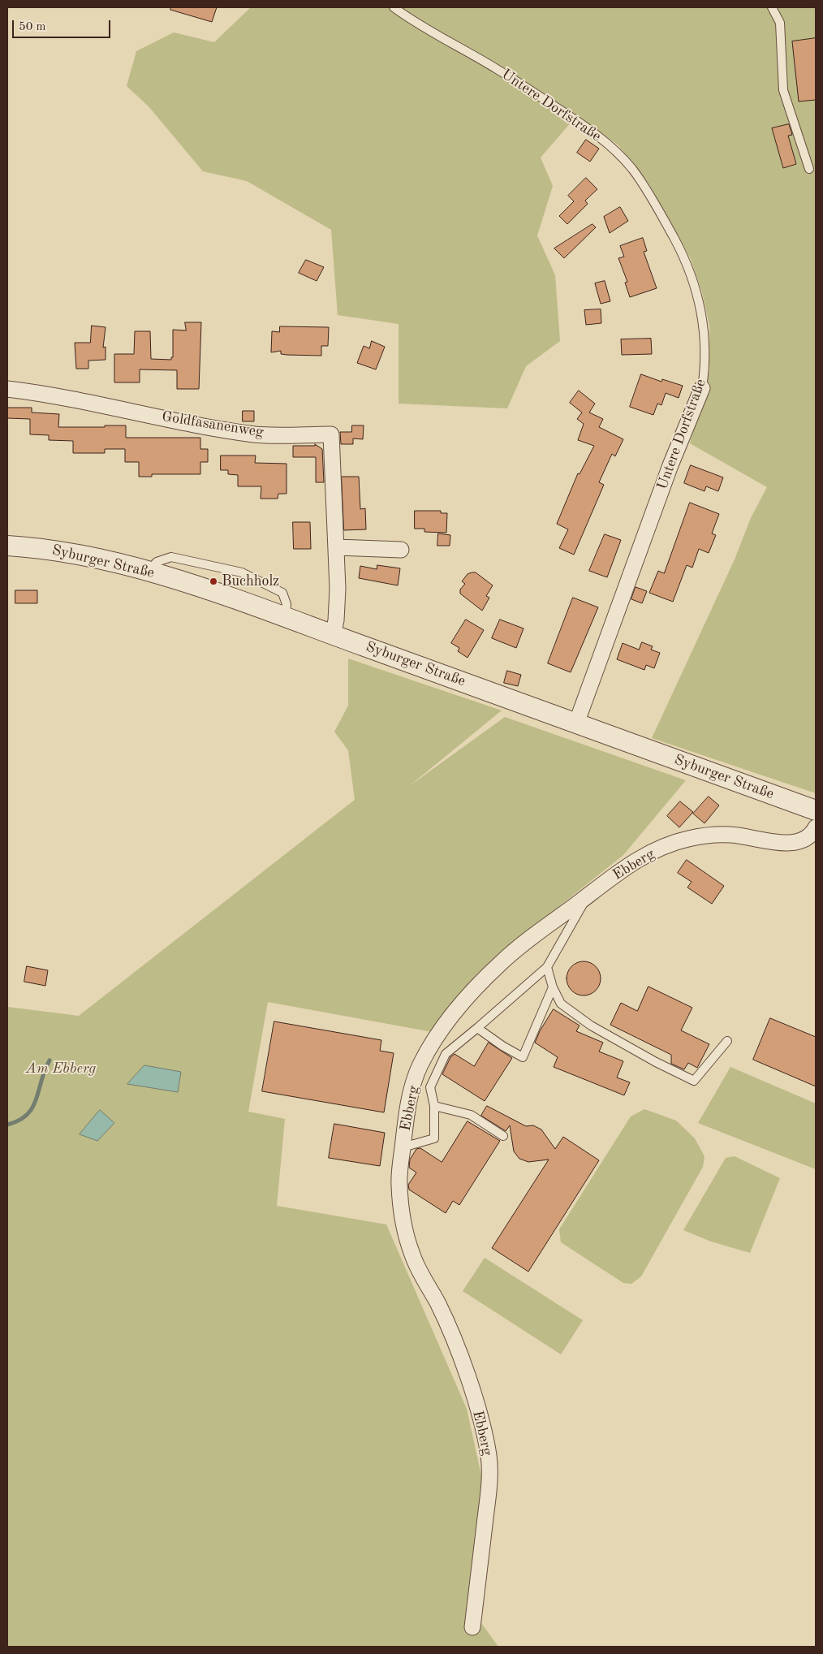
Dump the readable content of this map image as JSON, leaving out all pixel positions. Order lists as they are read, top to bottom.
{
  "streets": {
    "street": [
      "Untere Dorfstraße",
      "Goldfasanenweg",
      "Syburger Straße",
      "Ebberg"
    ]
  },
  "crossings": [
    ["Untere Dorfstraße", "Syburger Straße"],
    ["Goldfasanenweg", "Syburger Straße"]
  ],
  "parks": ["Am Ebberg"],
  "places": ["Buchholz"],
  "scale_bar": "50 m"
}
